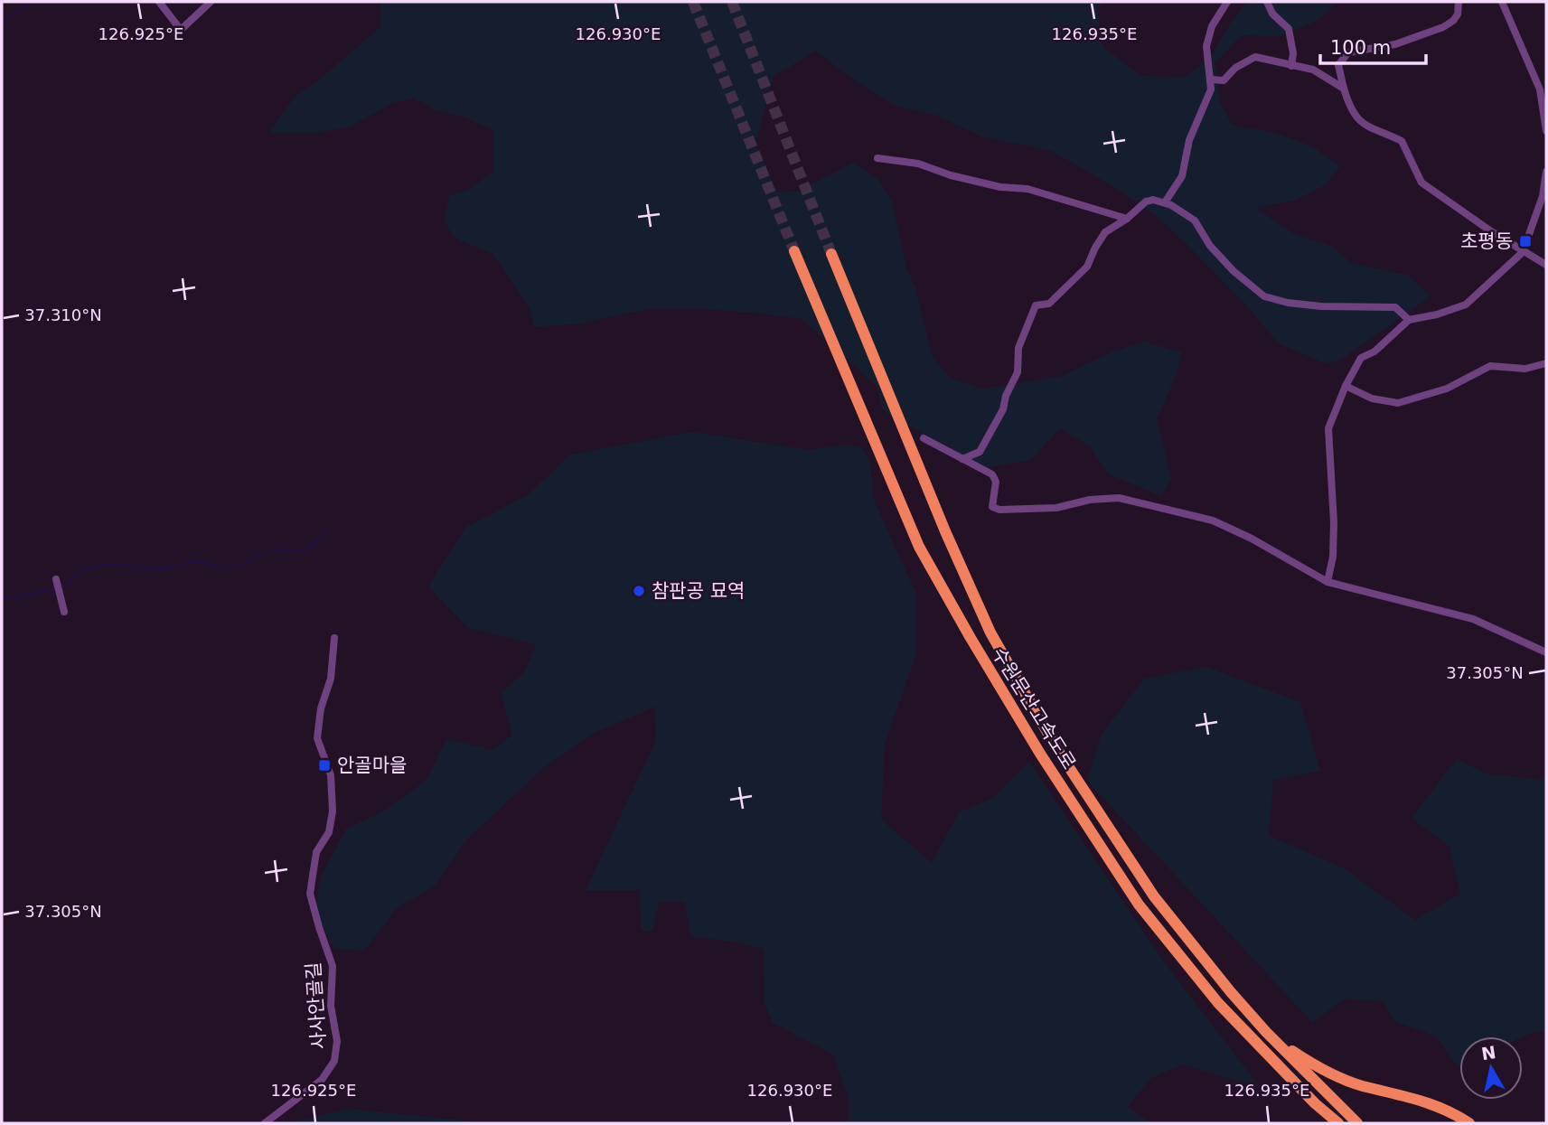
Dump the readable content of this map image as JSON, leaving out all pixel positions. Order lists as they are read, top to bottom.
{
  "streets": {
    "highway": ["수원문산고속도로"],
    "street": ["사사안골길"]
  },
  "places": {
    "transit": ["초평동", "안골마을"],
    "other": ["참판공 묘역"]
  },
  "scale_bar": "100 m",
  "north": "top",
  "coordinates": [
    "126.925°E",
    "126.930°E",
    "126.935°E",
    "37.310°N",
    "37.305°N"
  ]
}
